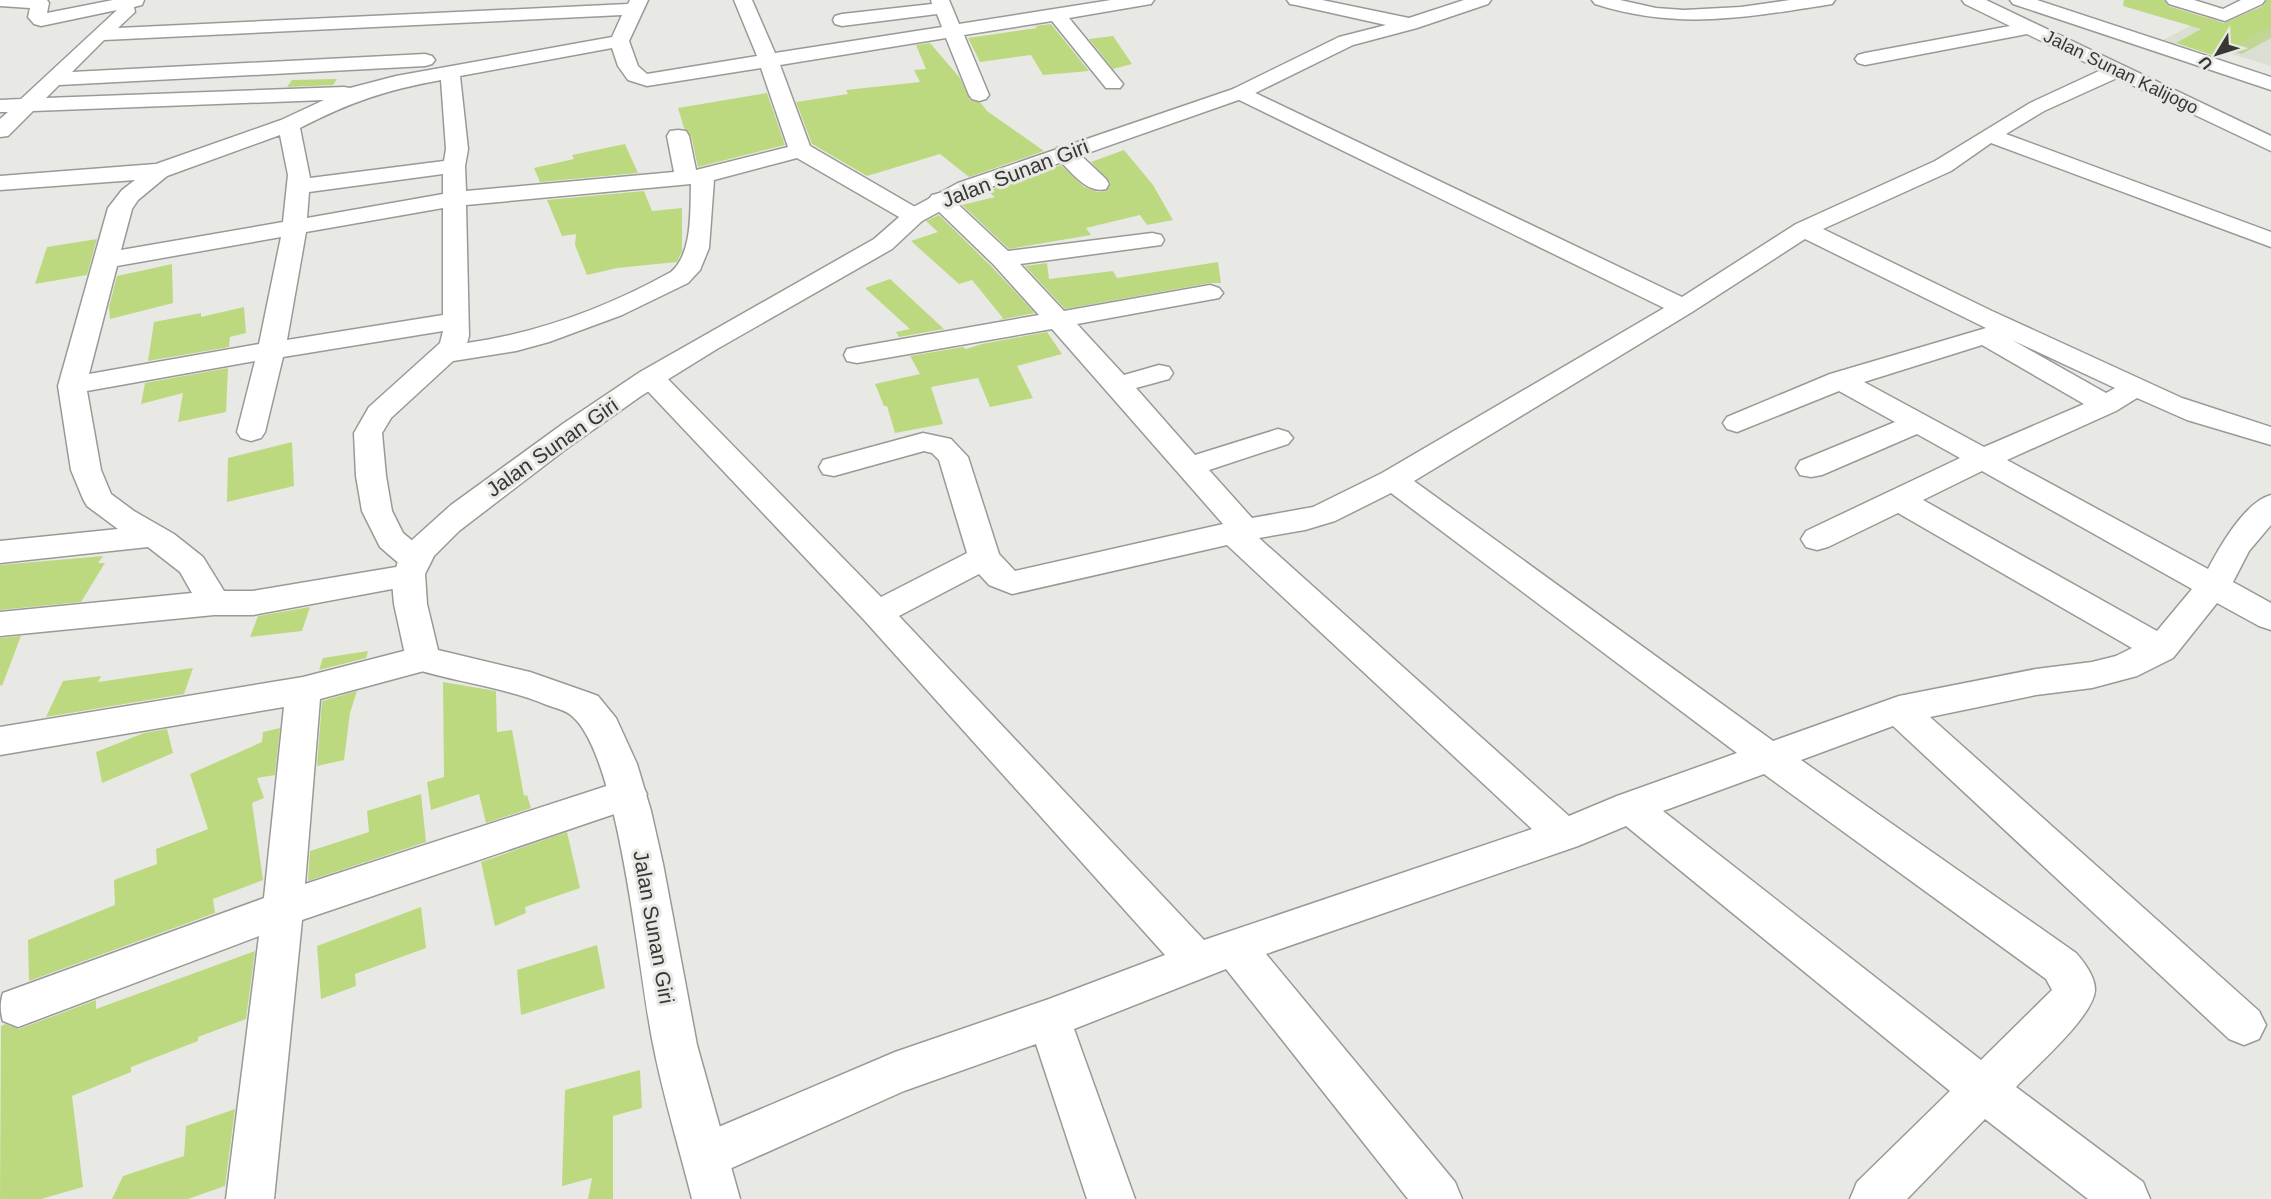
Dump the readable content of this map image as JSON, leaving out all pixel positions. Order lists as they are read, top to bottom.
{
  "streets": {
    "street": ["Jalan Sunan Kalijogo", "Jalan Sunan Giri"]
  },
  "north": "bottom left"
}
